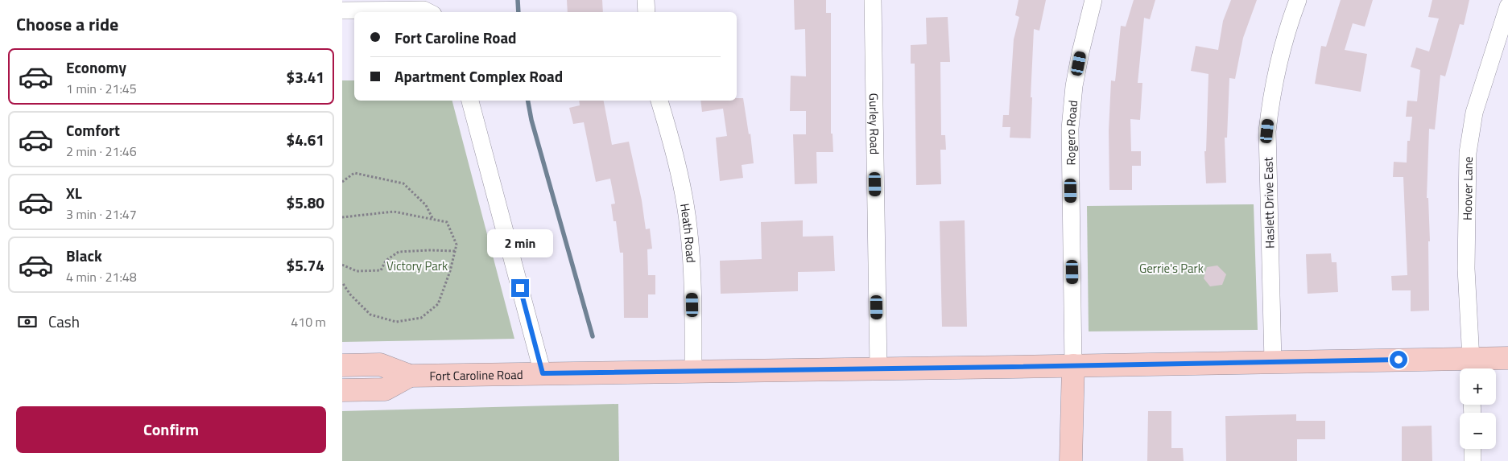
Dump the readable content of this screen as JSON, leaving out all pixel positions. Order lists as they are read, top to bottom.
{
  "streets": {
    "street": [
      "Gurley Road",
      "Rogero Road",
      "Hoover Lane",
      "Haslett Drive East",
      "Heath Road",
      "Fort Caroline Road"
    ]
  },
  "crossings": [
    ["Gurley Road", "Fort Caroline Road"],
    ["Rogero Road", "Fort Caroline Road"],
    ["Hoover Lane", "Fort Caroline Road"],
    ["Haslett Drive East", "Fort Caroline Road"],
    ["Heath Road", "Fort Caroline Road"]
  ],
  "parks": ["Victory Park", "Gerrie's Park"],
  "page": {
    "heading": "Choose a ride",
    "banner": ["Fort Caroline Road", "Apartment Complex Road"],
    "list": [
      {
        "name": "Economy",
        "note": "1 min · 21:45",
        "value": "$3.41"
      },
      {
        "name": "Comfort",
        "note": "2 min · 21:46",
        "value": "$4.61"
      },
      {
        "name": "XL",
        "note": "3 min · 21:47",
        "value": "$5.80"
      },
      {
        "name": "Black",
        "note": "4 min · 21:48",
        "value": "$5.74"
      }
    ],
    "bubble": "2 min",
    "pay": ["Cash", "410 m"],
    "map_buttons": ["+", "−"],
    "buttons": "Confirm"
  }
}
